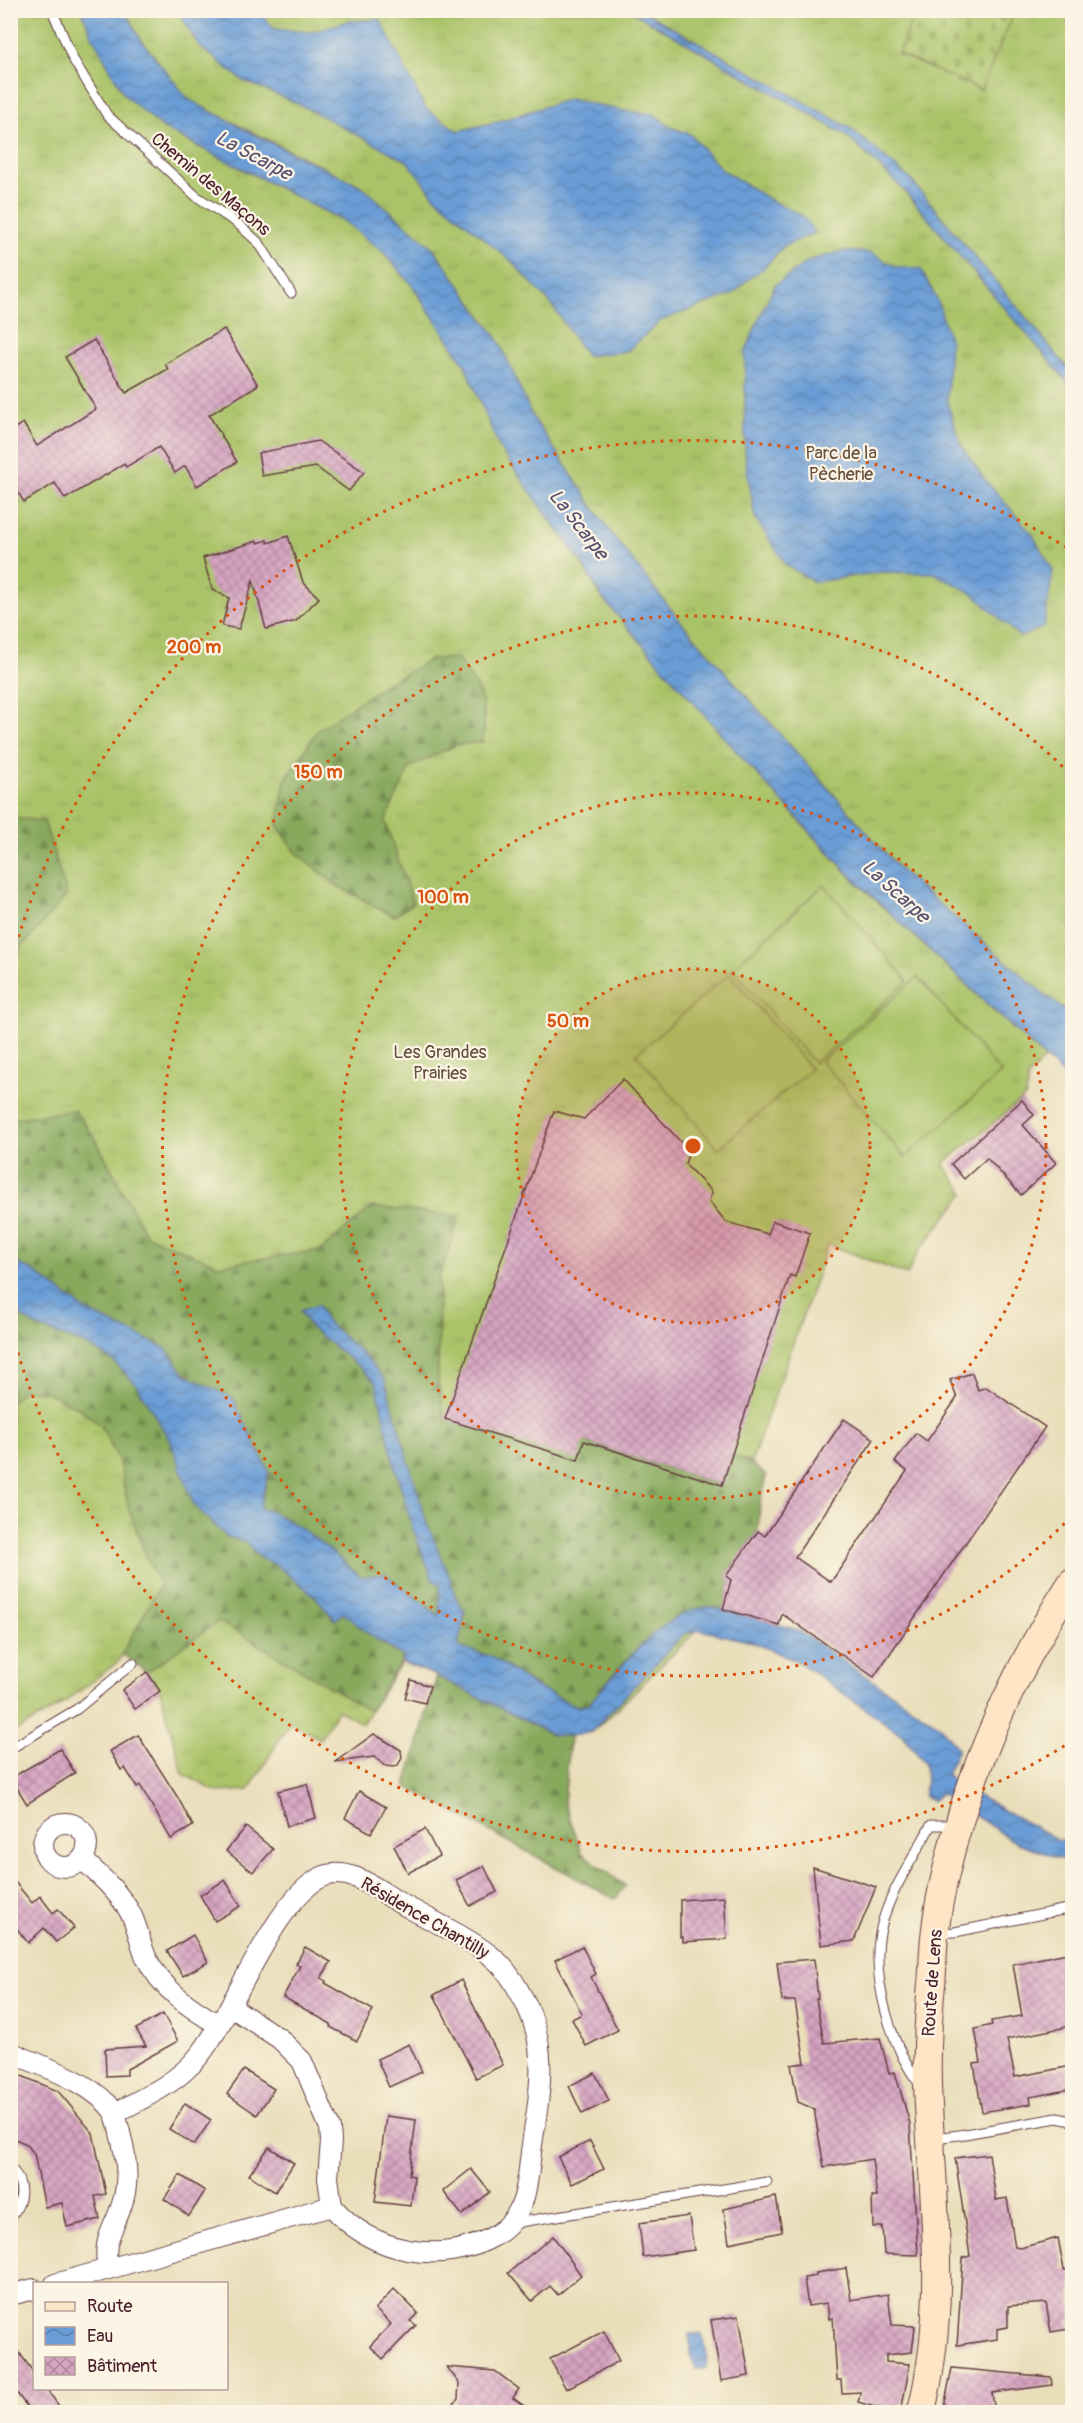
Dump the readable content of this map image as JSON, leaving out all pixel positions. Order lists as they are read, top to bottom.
{
  "streets": {
    "main road": ["Route de Lens"],
    "street": ["Résidence Chantilly"],
    "lane": ["Chemin des Maçons"]
  },
  "water": ["La Scarpe"],
  "parks": ["Parc de la Pècherie", "Les Grandes Prairies"],
  "legend": ["Route", "Eau", "Bâtiment"],
  "rings": [
    "200 m",
    "150 m",
    "100 m",
    "50 m"
  ]
}
